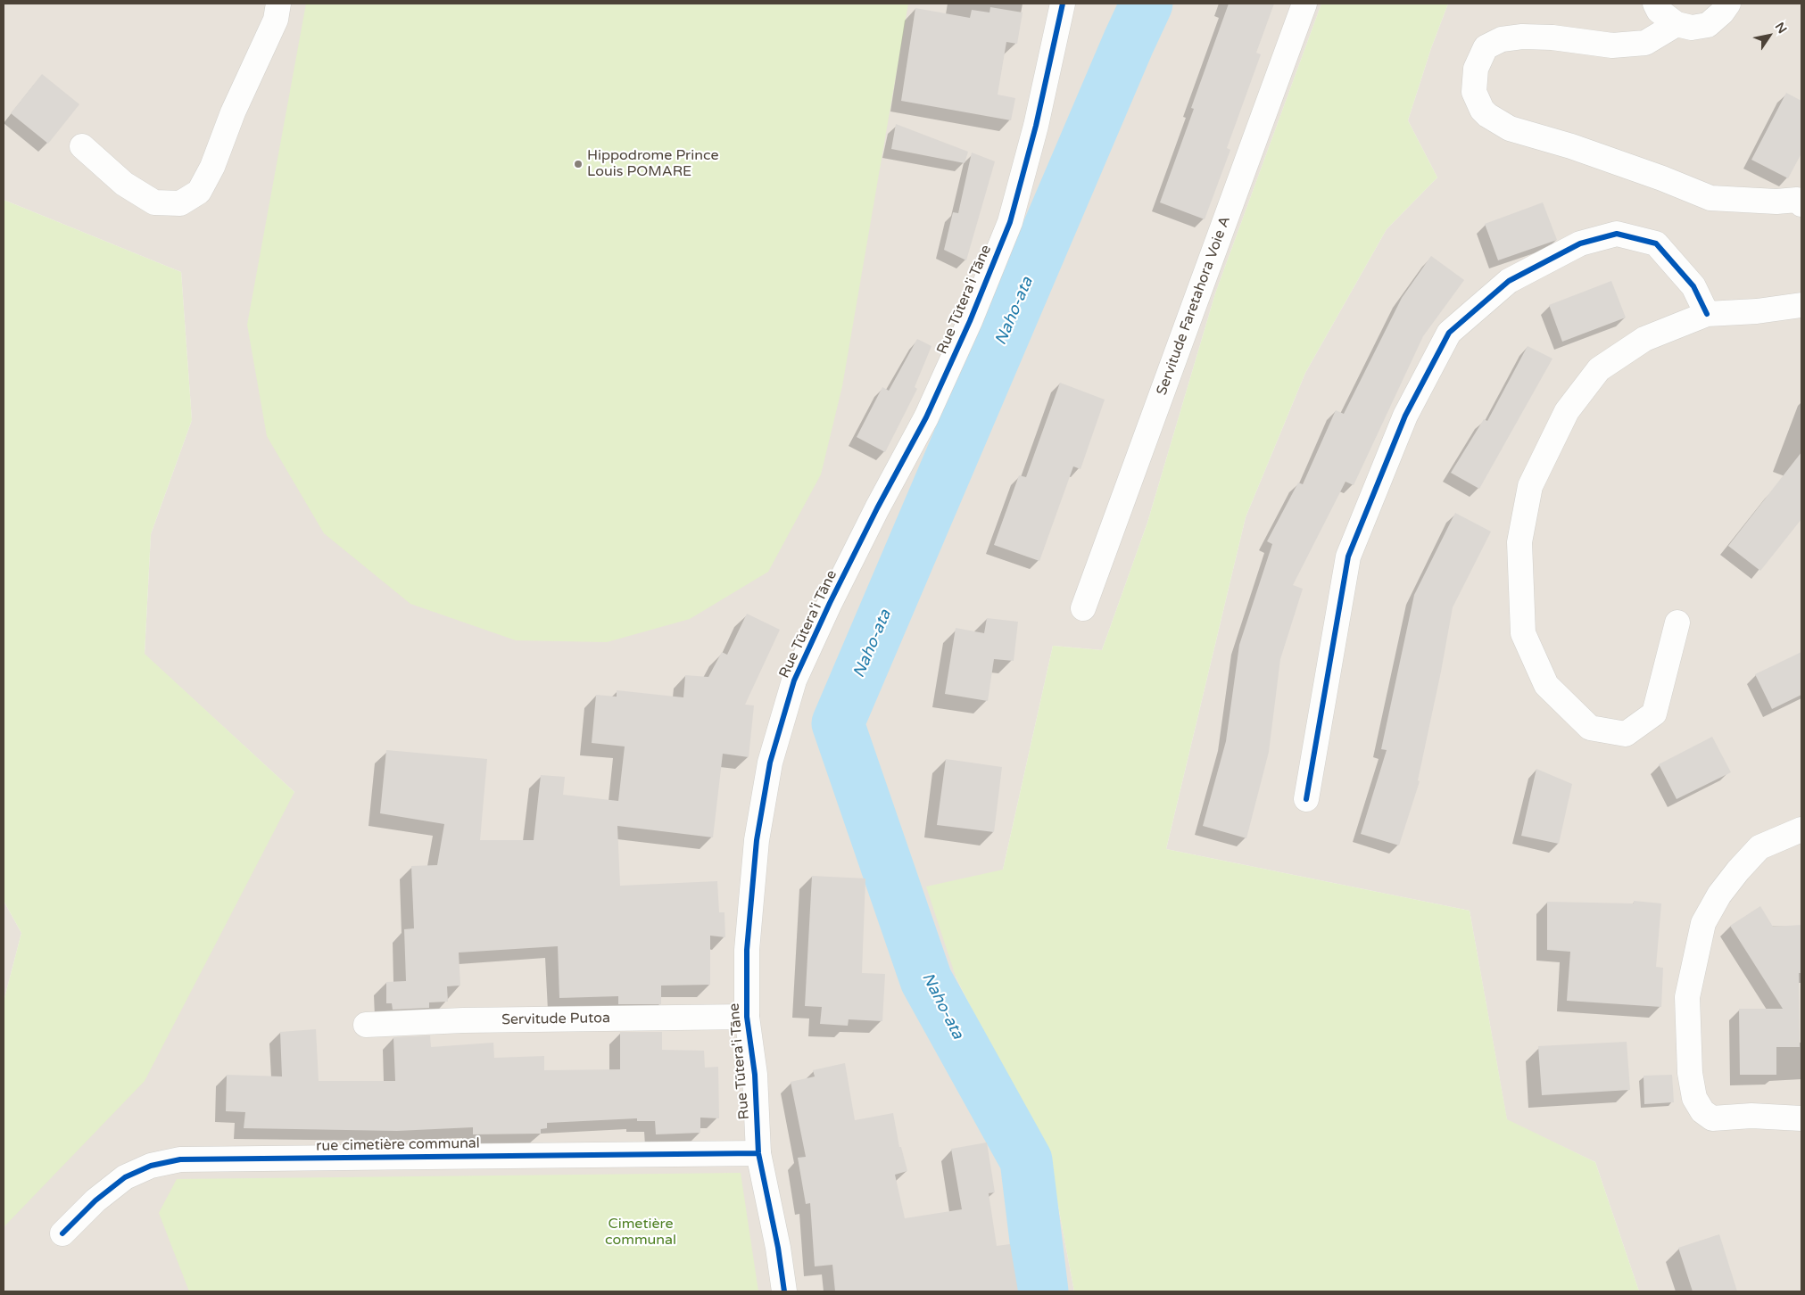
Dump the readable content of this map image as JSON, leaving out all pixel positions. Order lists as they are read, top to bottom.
{
  "streets": {
    "street": [
      "Rue Tūtera'i Tāne",
      "Servitude Faretahora Voie A",
      "Servitude Putoa",
      "rue cimetière communal"
    ]
  },
  "crossings": [
    ["Rue Tūtera'i Tāne", "Servitude Putoa"],
    ["Rue Tūtera'i Tāne", "rue cimetière communal"]
  ],
  "water": ["Naho-ata"],
  "parks": ["Cimetière communal"],
  "places": ["Hippodrome Prince Louis POMARE"],
  "north": "top right"
}
